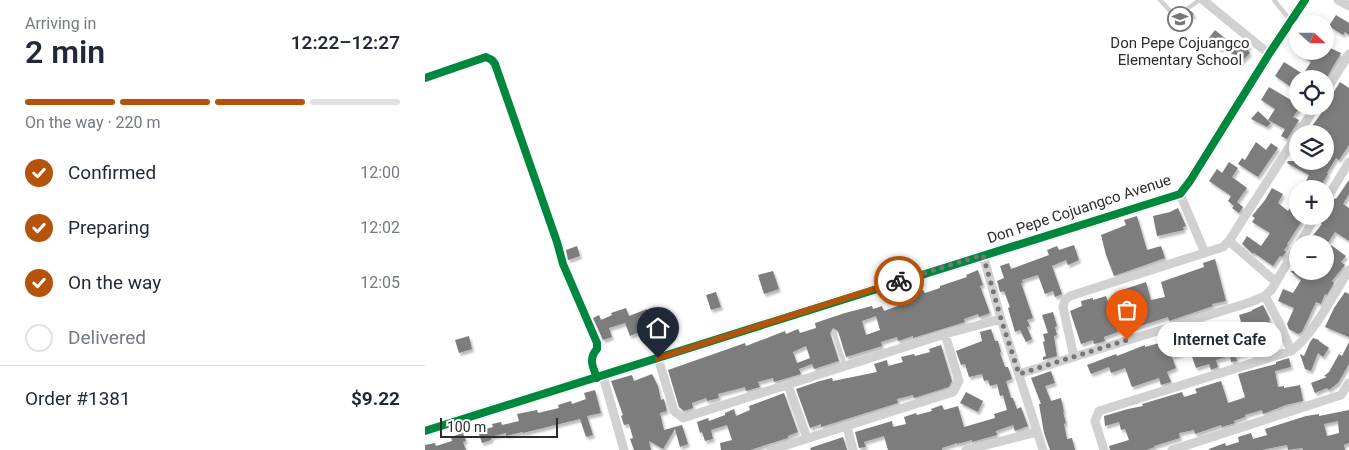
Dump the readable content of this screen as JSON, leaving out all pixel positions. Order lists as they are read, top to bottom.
{
  "streets": {
    "street": ["Don Pepe Cojuangco Avenue"]
  },
  "places": {
    "school or university": ["Don Pepe Cojuangco Elementary School"],
    "other": ["Internet Cafe"]
  },
  "scale_bar": "100 m",
  "north": "right",
  "page": {
    "heading": ["2 min", "Arriving in", "12:22–12:27"],
    "panel": ["Order #1381", "$9.22"],
    "map_buttons": ["+", "−"],
    "bar": "On the way · 220 m",
    "list": [
      ["Confirmed", "12:00"],
      ["Preparing", "12:02"],
      ["On the way", "12:05"],
      "Delivered"
    ],
    "bubble": "Internet Cafe",
    "scale": "100 m"
  }
}
